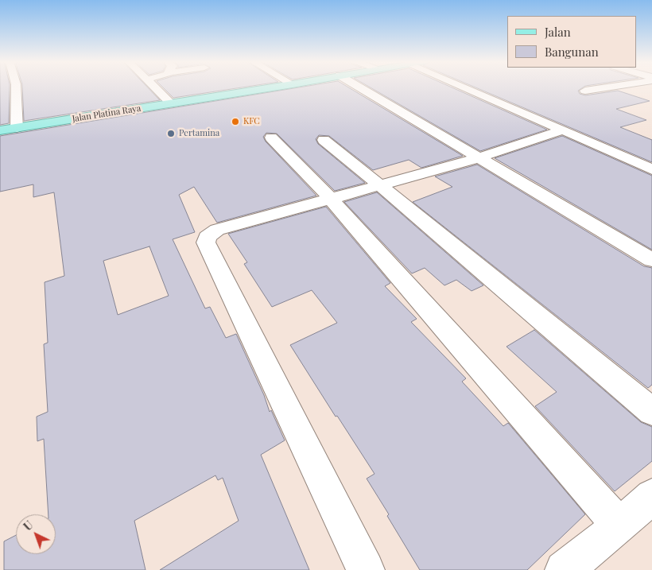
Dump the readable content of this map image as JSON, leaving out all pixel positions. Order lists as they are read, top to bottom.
{
  "streets": {
    "main road": ["Jalan Platina Raya"]
  },
  "places": ["KFC", "Pertamina"],
  "legend": ["Jalan", "Bangunan"],
  "north": "top left"
}
